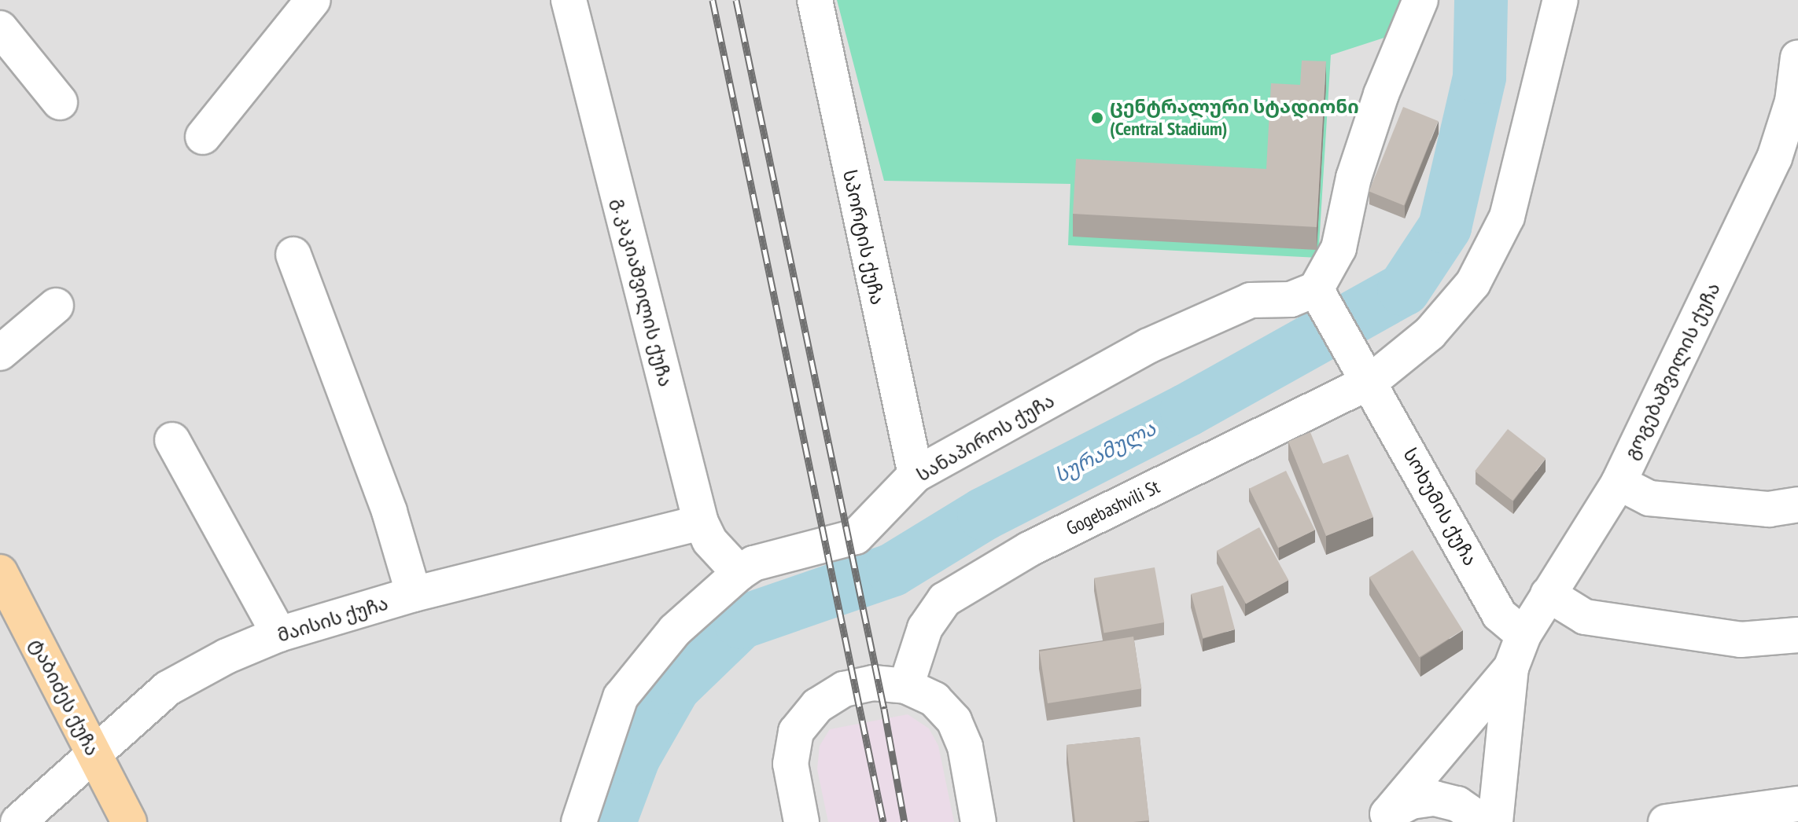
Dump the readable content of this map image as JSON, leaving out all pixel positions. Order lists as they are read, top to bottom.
{
  "streets": {
    "main road": ["ტაბიძეს ქუჩა"],
    "street": [
      "სპორტის ქუჩა",
      "გ. კაკიაშვილის ქუჩა",
      "გოგებაშვილის ქუჩა",
      "სანაპიროს ქუჩა",
      "სოხუმის ქუჩა",
      "Gogebashvili St",
      "მაისის ქუჩა"
    ]
  },
  "crossings": [
    ["სპორტის ქუჩა", "სანაპიროს ქუჩა"],
    ["გ. კაკიაშვილის ქუჩა", "სანაპიროს ქუჩა"],
    ["გ. კაკიაშვილის ქუჩა", "მაისის ქუჩა"],
    ["გოგებაშვილის ქუჩა", "სოხუმის ქუჩა"],
    ["სანაპიროს ქუჩა", "სოხუმის ქუჩა"],
    ["სოხუმის ქუჩა", "Gogebashvili St"],
    ["მაისის ქუჩა", "ტაბიძეს ქუჩა"]
  ],
  "water": ["სურამულა"],
  "places": ["ცენტრალური სტადიონი (Central Stadium)"]
}
